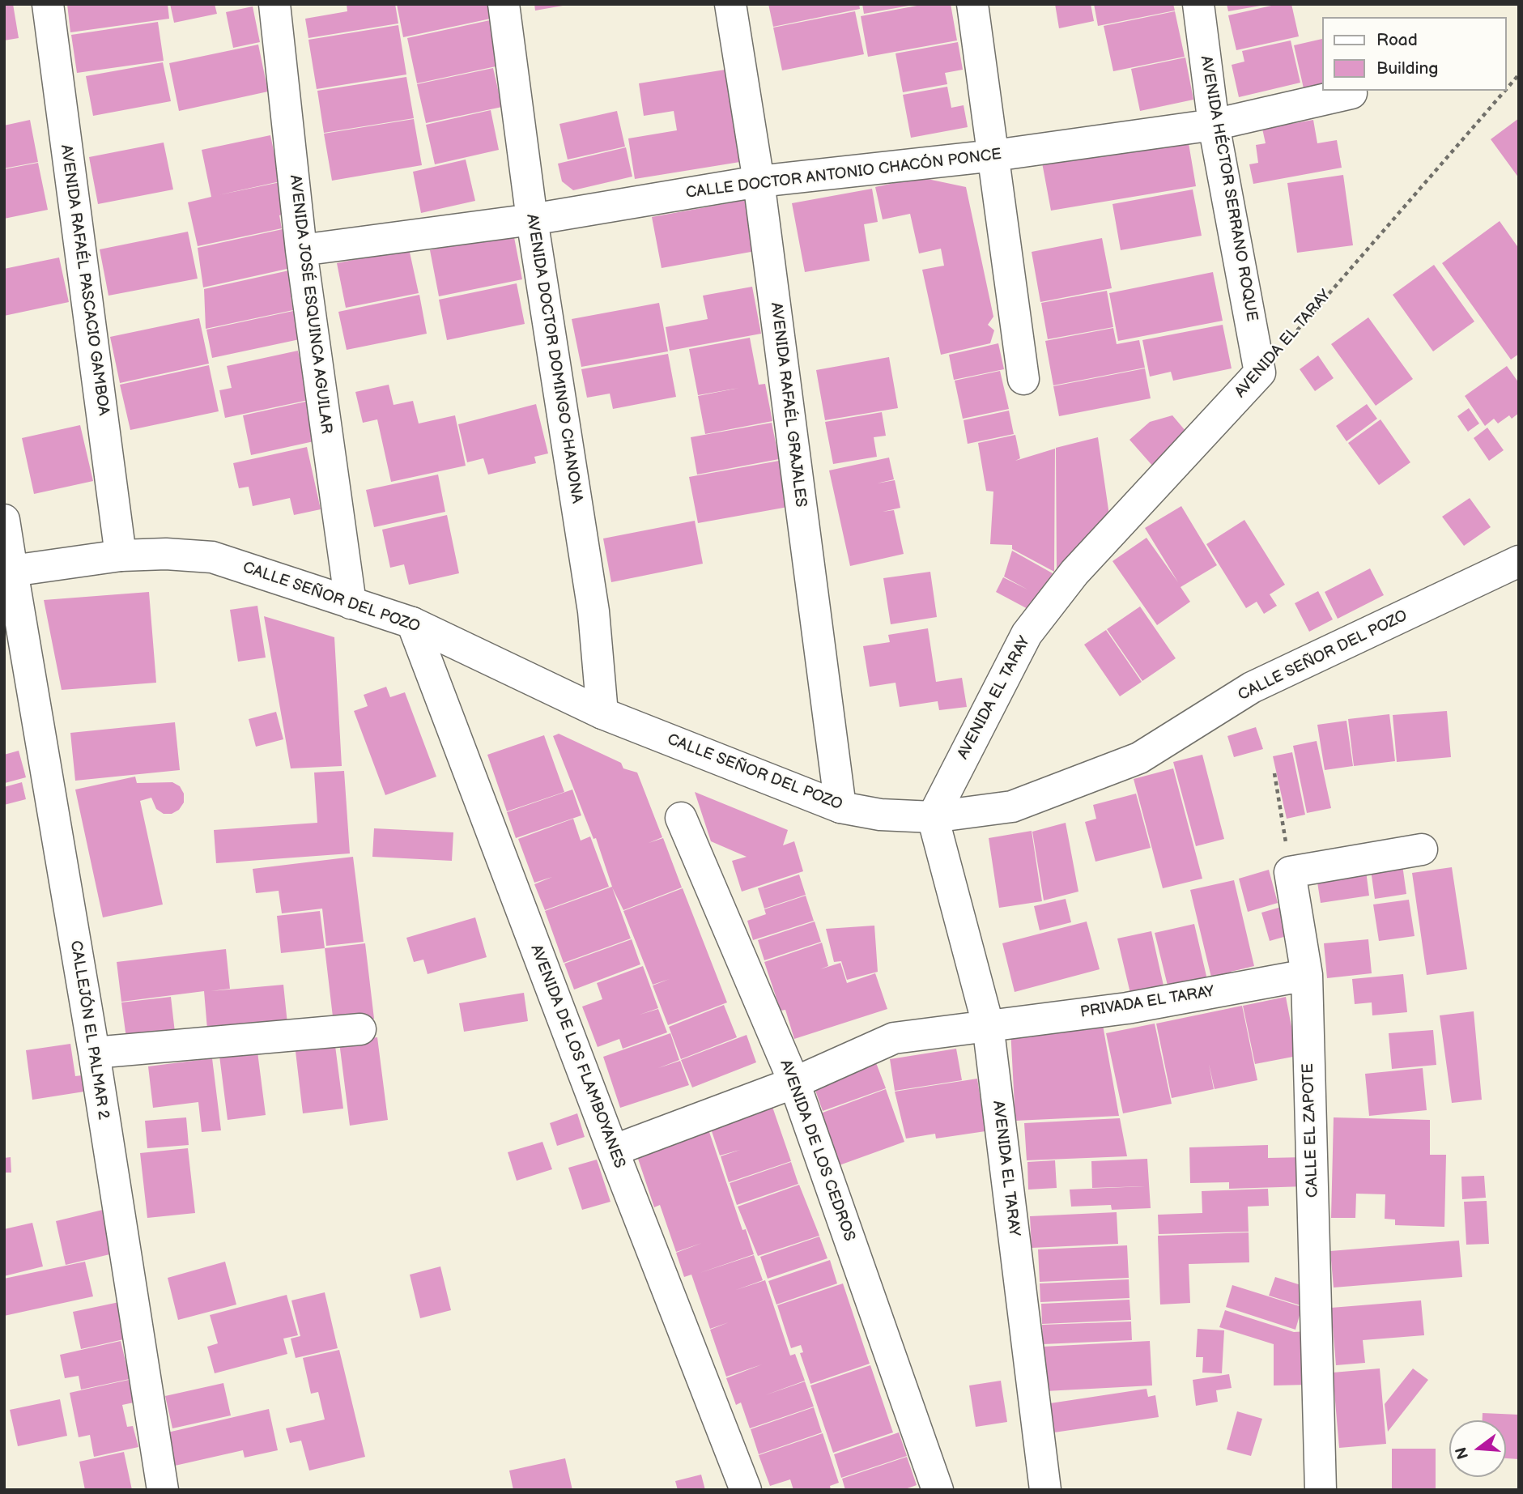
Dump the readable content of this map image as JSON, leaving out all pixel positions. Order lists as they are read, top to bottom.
{
  "streets": {
    "street": [
      "CALLE DOCTOR ANTONIO CHACÓN PONCE",
      "AVENIDA HÉCTOR SERRANO ROQUE",
      "AVENIDA RAFAÉL PASCACIO GAMBOA",
      "AVENIDA JOSÉ ESQUINCA AGUILAR",
      "AVENIDA EL TARAY",
      "AVENIDA DOCTOR DOMINGO CHANONA",
      "AVENIDA RAFAÉL GRAJALES",
      "CALLE SEÑOR DEL POZO",
      "PRIVADA EL TARAY",
      "CALLEJÓN EL PALMAR 2",
      "AVENIDA DE LOS FLAMBOYANES",
      "CALLE EL ZAPOTE",
      "AVENIDA DE LOS CEDROS"
    ]
  },
  "crossings": [
    ["CALLE DOCTOR ANTONIO CHACÓN PONCE", "AVENIDA HÉCTOR SERRANO ROQUE"],
    ["CALLE DOCTOR ANTONIO CHACÓN PONCE", "AVENIDA JOSÉ ESQUINCA AGUILAR"],
    ["CALLE DOCTOR ANTONIO CHACÓN PONCE", "AVENIDA DOCTOR DOMINGO CHANONA"],
    ["CALLE DOCTOR ANTONIO CHACÓN PONCE", "AVENIDA RAFAÉL GRAJALES"],
    ["AVENIDA HÉCTOR SERRANO ROQUE", "AVENIDA EL TARAY"],
    ["AVENIDA RAFAÉL PASCACIO GAMBOA", "CALLE SEÑOR DEL POZO"],
    ["AVENIDA JOSÉ ESQUINCA AGUILAR", "CALLE SEÑOR DEL POZO"],
    ["AVENIDA EL TARAY", "CALLE SEÑOR DEL POZO"],
    ["AVENIDA EL TARAY", "PRIVADA EL TARAY"],
    ["AVENIDA DOCTOR DOMINGO CHANONA", "CALLE SEÑOR DEL POZO"],
    ["AVENIDA RAFAÉL GRAJALES", "CALLE SEÑOR DEL POZO"],
    ["CALLE SEÑOR DEL POZO", "CALLEJÓN EL PALMAR 2"],
    ["CALLE SEÑOR DEL POZO", "AVENIDA DE LOS FLAMBOYANES"],
    ["PRIVADA EL TARAY", "AVENIDA DE LOS FLAMBOYANES"],
    ["PRIVADA EL TARAY", "CALLE EL ZAPOTE"],
    ["PRIVADA EL TARAY", "AVENIDA DE LOS CEDROS"]
  ],
  "legend": ["Road", "Building"],
  "north": "left"
}
